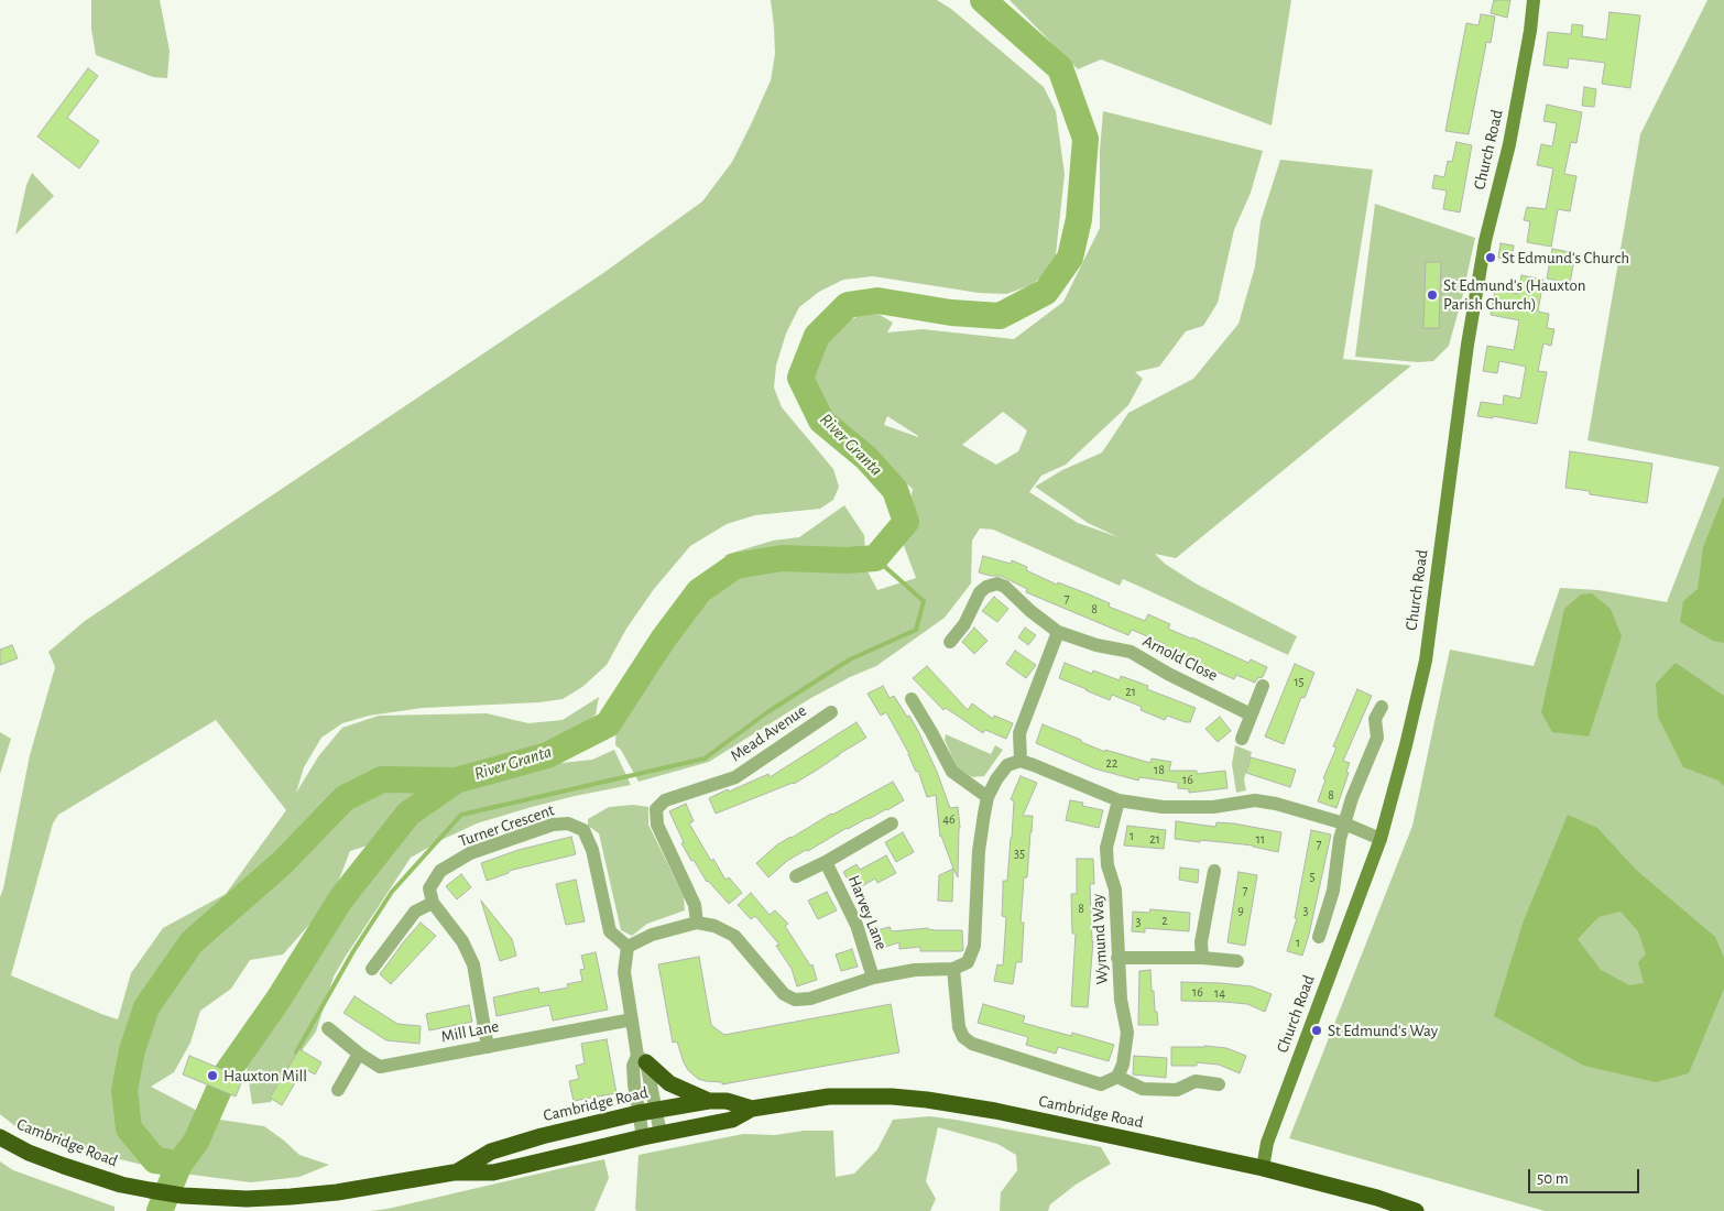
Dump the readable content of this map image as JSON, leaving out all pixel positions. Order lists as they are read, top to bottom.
{
  "streets": {
    "highway": ["Cambridge Road"],
    "street": [
      "Church Road",
      "Arnold Close",
      "Mead Avenue",
      "Turner Crescent",
      "Harvey Lane",
      "Wymund Way",
      "Mill Lane"
    ]
  },
  "crossings": [
    ["Church Road", "Cambridge Road"]
  ],
  "water": ["River Granta"],
  "places": [
    "St Edmund's Church",
    "St Edmund's (Hauxton Parish Church)",
    "St Edmund's Way",
    "Hauxton Mill"
  ],
  "house_numbers": [
    "7",
    "8",
    "15",
    "21",
    "22",
    "18",
    "16",
    "8",
    "46",
    "1",
    "21",
    "11",
    "7",
    "35",
    "5",
    "7",
    "8",
    "9",
    "3",
    "2",
    "3",
    "1",
    "16",
    "14"
  ],
  "scale_bar": "50 m"
}
